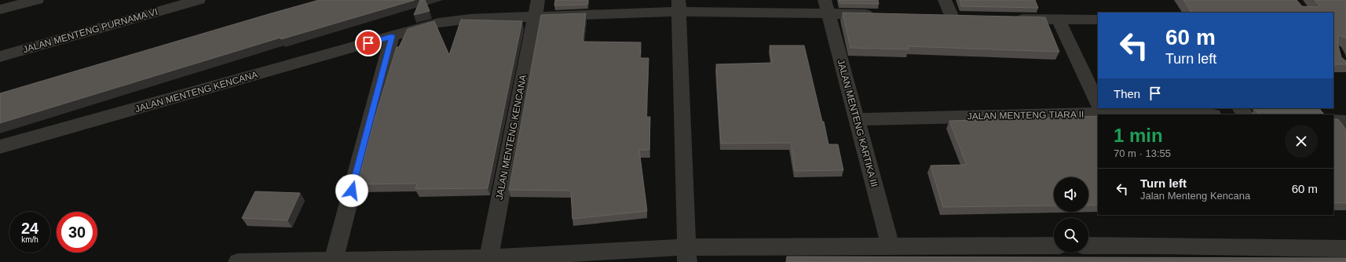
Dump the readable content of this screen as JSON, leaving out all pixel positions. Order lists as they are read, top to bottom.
{
  "streets": {
    "street": [
      "JALAN MENTENG PURNAMA VI",
      "JALAN MENTENG KENCANA",
      "JALAN MENTENG TIARA II",
      "JALAN MENTENG KARTIKA III"
    ]
  },
  "crossings": [
    ["JALAN MENTENG KENCANA", "JALAN MENTENG KARTIKA III"],
    ["JALAN MENTENG TIARA II", "JALAN MENTENG KARTIKA III"]
  ],
  "page": {
    "turn": ["60 m", "Turn left"],
    "then": "Then",
    "heading": ["1 min", "70 m · 13:55"],
    "list": [
      {
        "name": "Turn left",
        "note": "Jalan Menteng Kencana",
        "value": "60 m"
      }
    ],
    "speed": "24 km/h",
    "limit": "30"
  }
}
